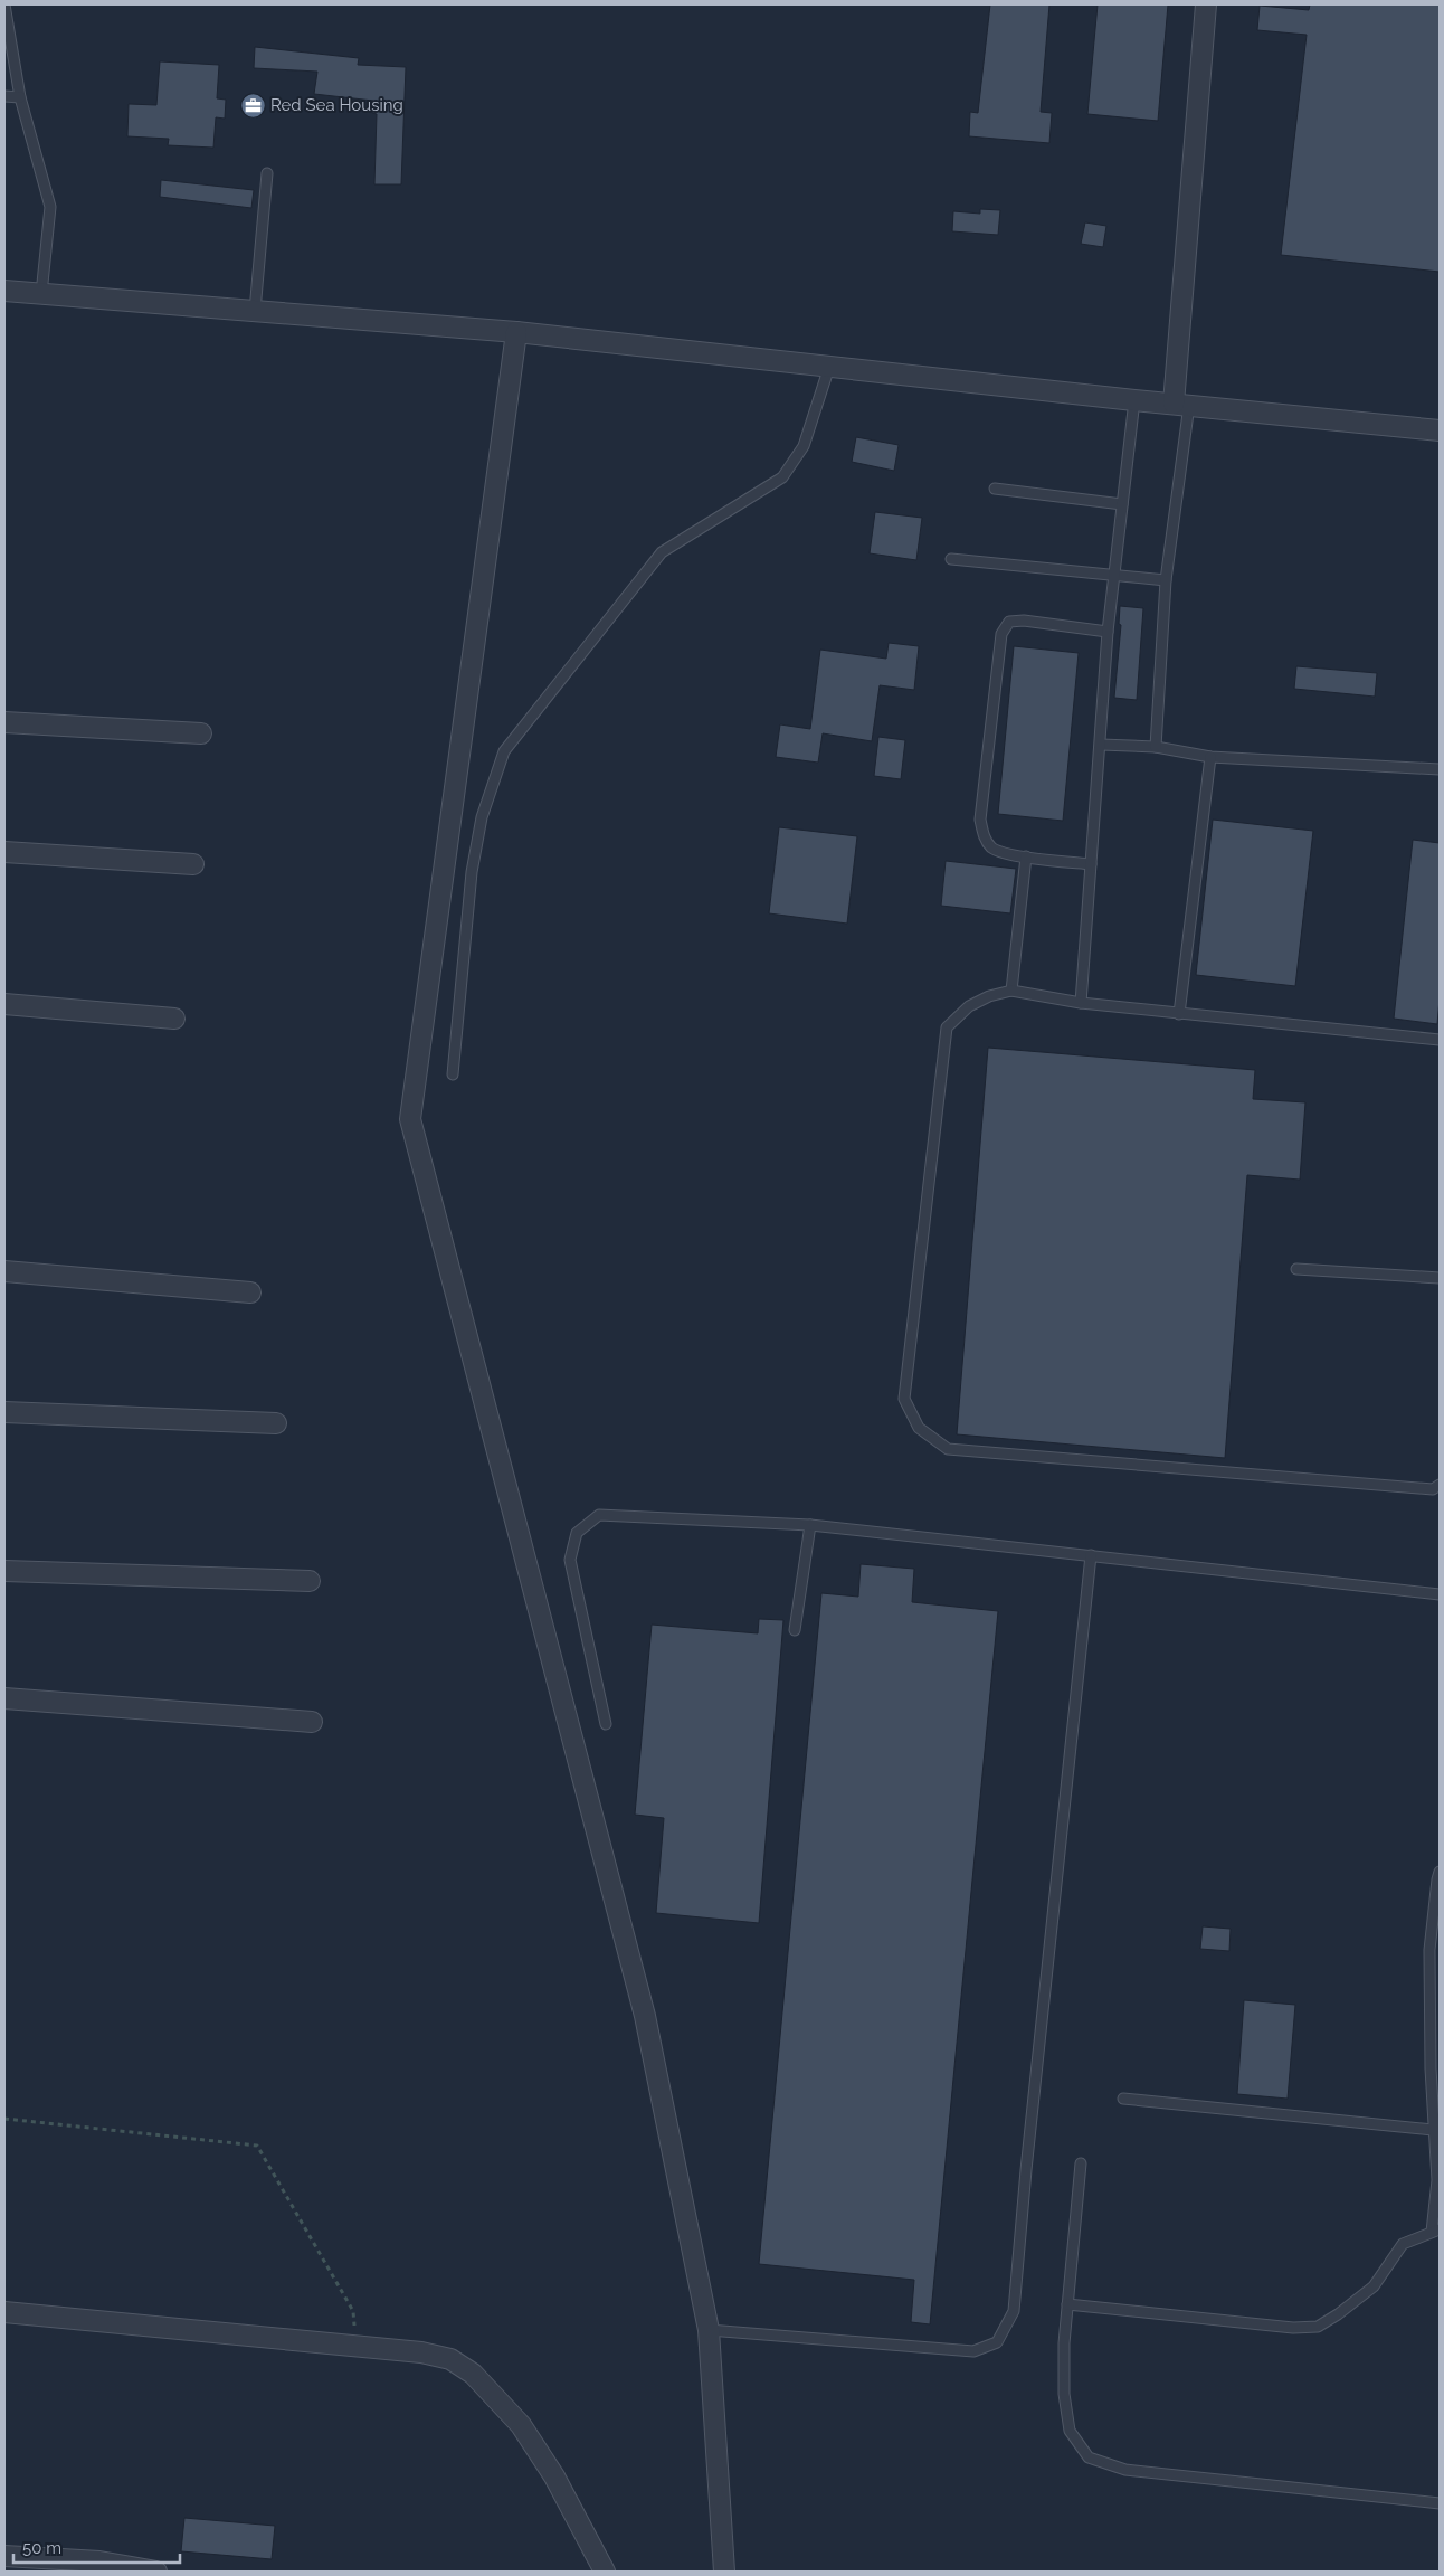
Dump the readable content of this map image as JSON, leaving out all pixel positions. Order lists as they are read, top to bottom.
{
  "places": {
    "office": ["Red Sea Housing"]
  },
  "scale_bar": "50 m"
}
